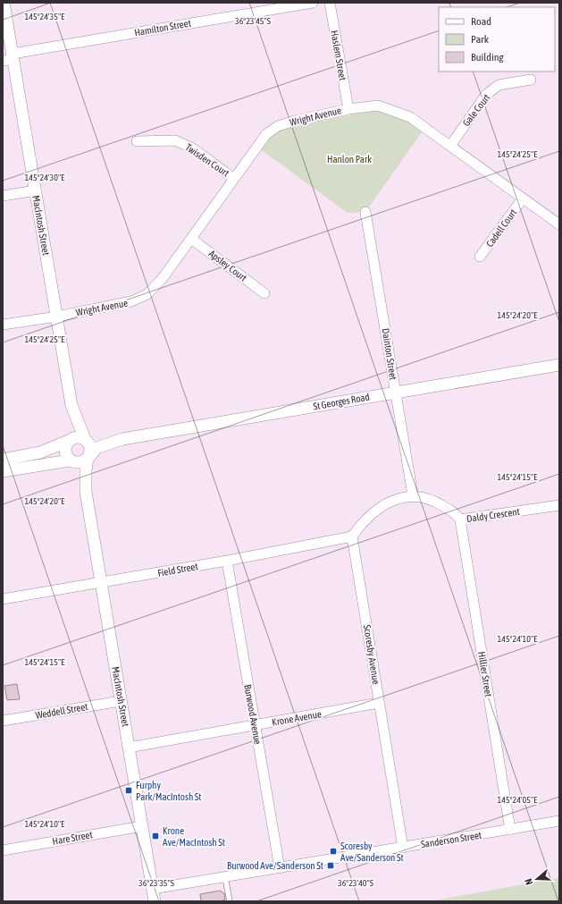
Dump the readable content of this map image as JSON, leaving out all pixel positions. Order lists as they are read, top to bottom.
{
  "streets": {
    "street": [
      "Hamilton Street",
      "Haslem Street",
      "Gale Court",
      "Wright Avenue",
      "Twisden Court",
      "MacIntosh Street",
      "Cadell Court",
      "Apsley Court",
      "Dainton Street",
      "St Georges Road",
      "Daldy Crescent",
      "Field Street",
      "Scoresby Avenue",
      "Hillier Street",
      "Weddell Street",
      "Burwood Avenue",
      "Krone Avenue",
      "Hare Street",
      "Sanderson Street"
    ]
  },
  "crossings": [
    ["Hamilton Street", "MacIntosh Street"],
    ["Haslem Street", "Wright Avenue"],
    ["Gale Court", "Wright Avenue"],
    ["Wright Avenue", "Twisden Court"],
    ["Wright Avenue", "MacIntosh Street"],
    ["Wright Avenue", "Cadell Court"],
    ["Wright Avenue", "Apsley Court"],
    ["MacIntosh Street", "St Georges Road"],
    ["MacIntosh Street", "Field Street"],
    ["MacIntosh Street", "Weddell Street"],
    ["MacIntosh Street", "Krone Avenue"],
    ["MacIntosh Street", "Hare Street"],
    ["MacIntosh Street", "Sanderson Street"],
    ["Dainton Street", "St Georges Road"],
    ["Dainton Street", "Daldy Crescent"],
    ["Daldy Crescent", "Hillier Street"],
    ["Field Street", "Scoresby Avenue"],
    ["Field Street", "Burwood Avenue"],
    ["Scoresby Avenue", "Krone Avenue"],
    ["Scoresby Avenue", "Sanderson Street"],
    ["Hillier Street", "Sanderson Street"],
    ["Burwood Avenue", "Krone Avenue"],
    ["Burwood Avenue", "Sanderson Street"]
  ],
  "parks": ["Hanlon Park"],
  "places": {
    "transit": [
      "Furphy Park/MacIntosh St",
      "Krone Ave/MacIntosh St",
      "Scoresby Ave/Sanderson St",
      "Burwood Ave/Sanderson St"
    ]
  },
  "legend": ["Road", "Park", "Building"],
  "north": "left",
  "coordinates": [
    "145°24'35\"E",
    "36°23'45\"S",
    "145°24'25\"E",
    "145°24'30\"E",
    "145°24'20\"E",
    "145°24'15\"E",
    "145°24'10\"E",
    "145°24'05\"E",
    "36°23'35\"S",
    "36°23'40\"S"
  ]
}
